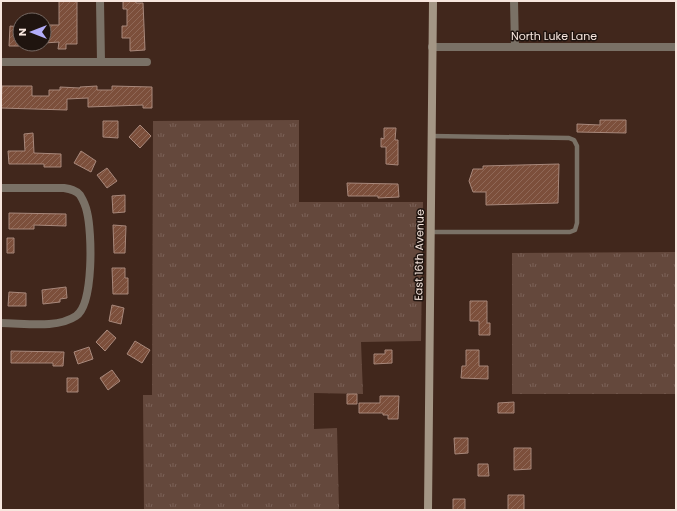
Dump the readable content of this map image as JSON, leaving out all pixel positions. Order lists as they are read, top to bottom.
{
  "streets": {
    "street": ["North Luke Lane", "East 16th Avenue"]
  },
  "crossings": [
    ["North Luke Lane", "East 16th Avenue"]
  ],
  "north": "left"
}
